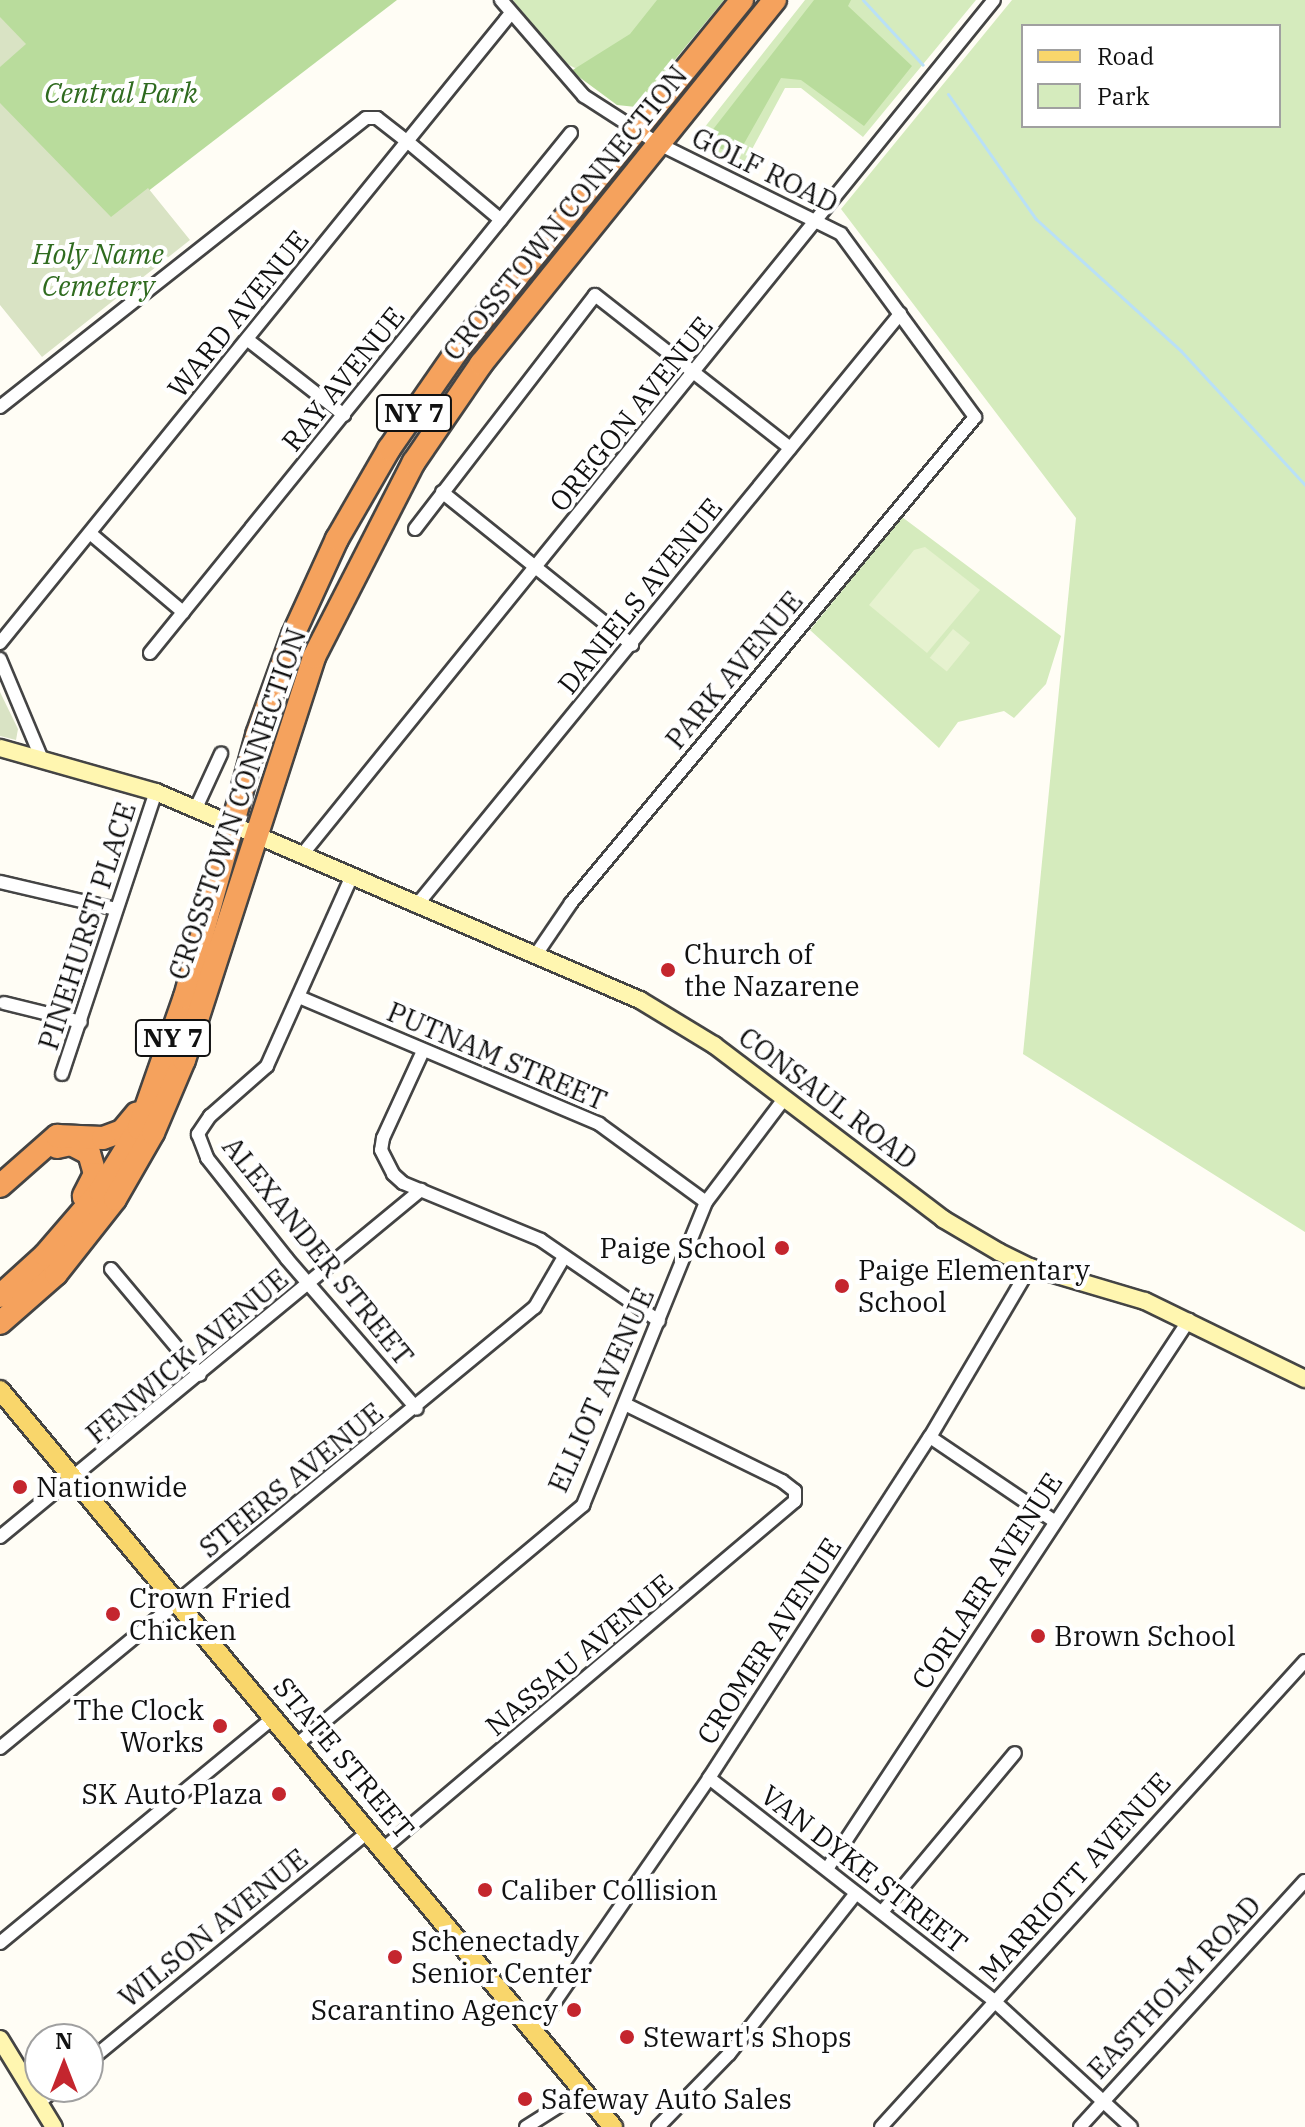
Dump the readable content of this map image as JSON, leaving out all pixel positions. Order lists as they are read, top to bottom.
{
  "streets": {
    "highway": ["CROSSTOWN CONNECTION", "NY 7"],
    "main road": ["STATE STREET"],
    "street": [
      "GOLF ROAD",
      "WARD AVENUE",
      "RAY AVENUE",
      "OREGON AVENUE",
      "DANIELS AVENUE",
      "PARK AVENUE",
      "PINEHURST PLACE",
      "PUTNAM STREET",
      "CONSAUL ROAD",
      "ALEXANDER STREET",
      "FENWICK AVENUE",
      "ELLIOT AVENUE",
      "STEERS AVENUE",
      "CORLAER AVENUE",
      "CROMER AVENUE",
      "NASSAU AVENUE",
      "VAN DYKE STREET",
      "MARRIOTT AVENUE",
      "WILSON AVENUE",
      "EASTHOLM ROAD"
    ]
  },
  "crossings": [
    ["GOLF ROAD", "CROSSTOWN CONNECTION"],
    ["GOLF ROAD", "WARD AVENUE"],
    ["GOLF ROAD", "OREGON AVENUE"],
    ["GOLF ROAD", "DANIELS AVENUE"],
    ["GOLF ROAD", "PARK AVENUE"],
    ["CROSSTOWN CONNECTION", "CONSAUL ROAD"],
    ["OREGON AVENUE", "CONSAUL ROAD"],
    ["DANIELS AVENUE", "CONSAUL ROAD"],
    ["PARK AVENUE", "CONSAUL ROAD"],
    ["PINEHURST PLACE", "CONSAUL ROAD"],
    ["PUTNAM STREET", "ALEXANDER STREET"],
    ["PUTNAM STREET", "ELLIOT AVENUE"],
    ["CONSAUL ROAD", "ALEXANDER STREET"],
    ["CONSAUL ROAD", "ELLIOT AVENUE"],
    ["CONSAUL ROAD", "CORLAER AVENUE"],
    ["CONSAUL ROAD", "CROMER AVENUE"],
    ["ALEXANDER STREET", "FENWICK AVENUE"],
    ["ALEXANDER STREET", "STEERS AVENUE"],
    ["FENWICK AVENUE", "STATE STREET"],
    ["ELLIOT AVENUE", "NASSAU AVENUE"],
    ["ELLIOT AVENUE", "STATE STREET"],
    ["STEERS AVENUE", "STATE STREET"],
    ["CORLAER AVENUE", "VAN DYKE STREET"],
    ["CROMER AVENUE", "STATE STREET"],
    ["CROMER AVENUE", "VAN DYKE STREET"],
    ["NASSAU AVENUE", "STATE STREET"],
    ["STATE STREET", "WILSON AVENUE"],
    ["VAN DYKE STREET", "MARRIOTT AVENUE"],
    ["VAN DYKE STREET", "EASTHOLM ROAD"]
  ],
  "parks": ["Central Park", "Holy Name Cemetery"],
  "places": [
    "Church of the Nazarene",
    "Paige School",
    "Paige Elementary School",
    "Nationwide",
    "Crown Fried Chicken",
    "Brown School",
    "The Clock Works",
    "SK Auto Plaza",
    "Caliber Collision",
    "Schenectady Senior Center",
    "Scarantino Agency",
    "Stewart's Shops",
    "Safeway Auto Sales"
  ],
  "legend": ["Road", "Park"],
  "north": "top"
}
